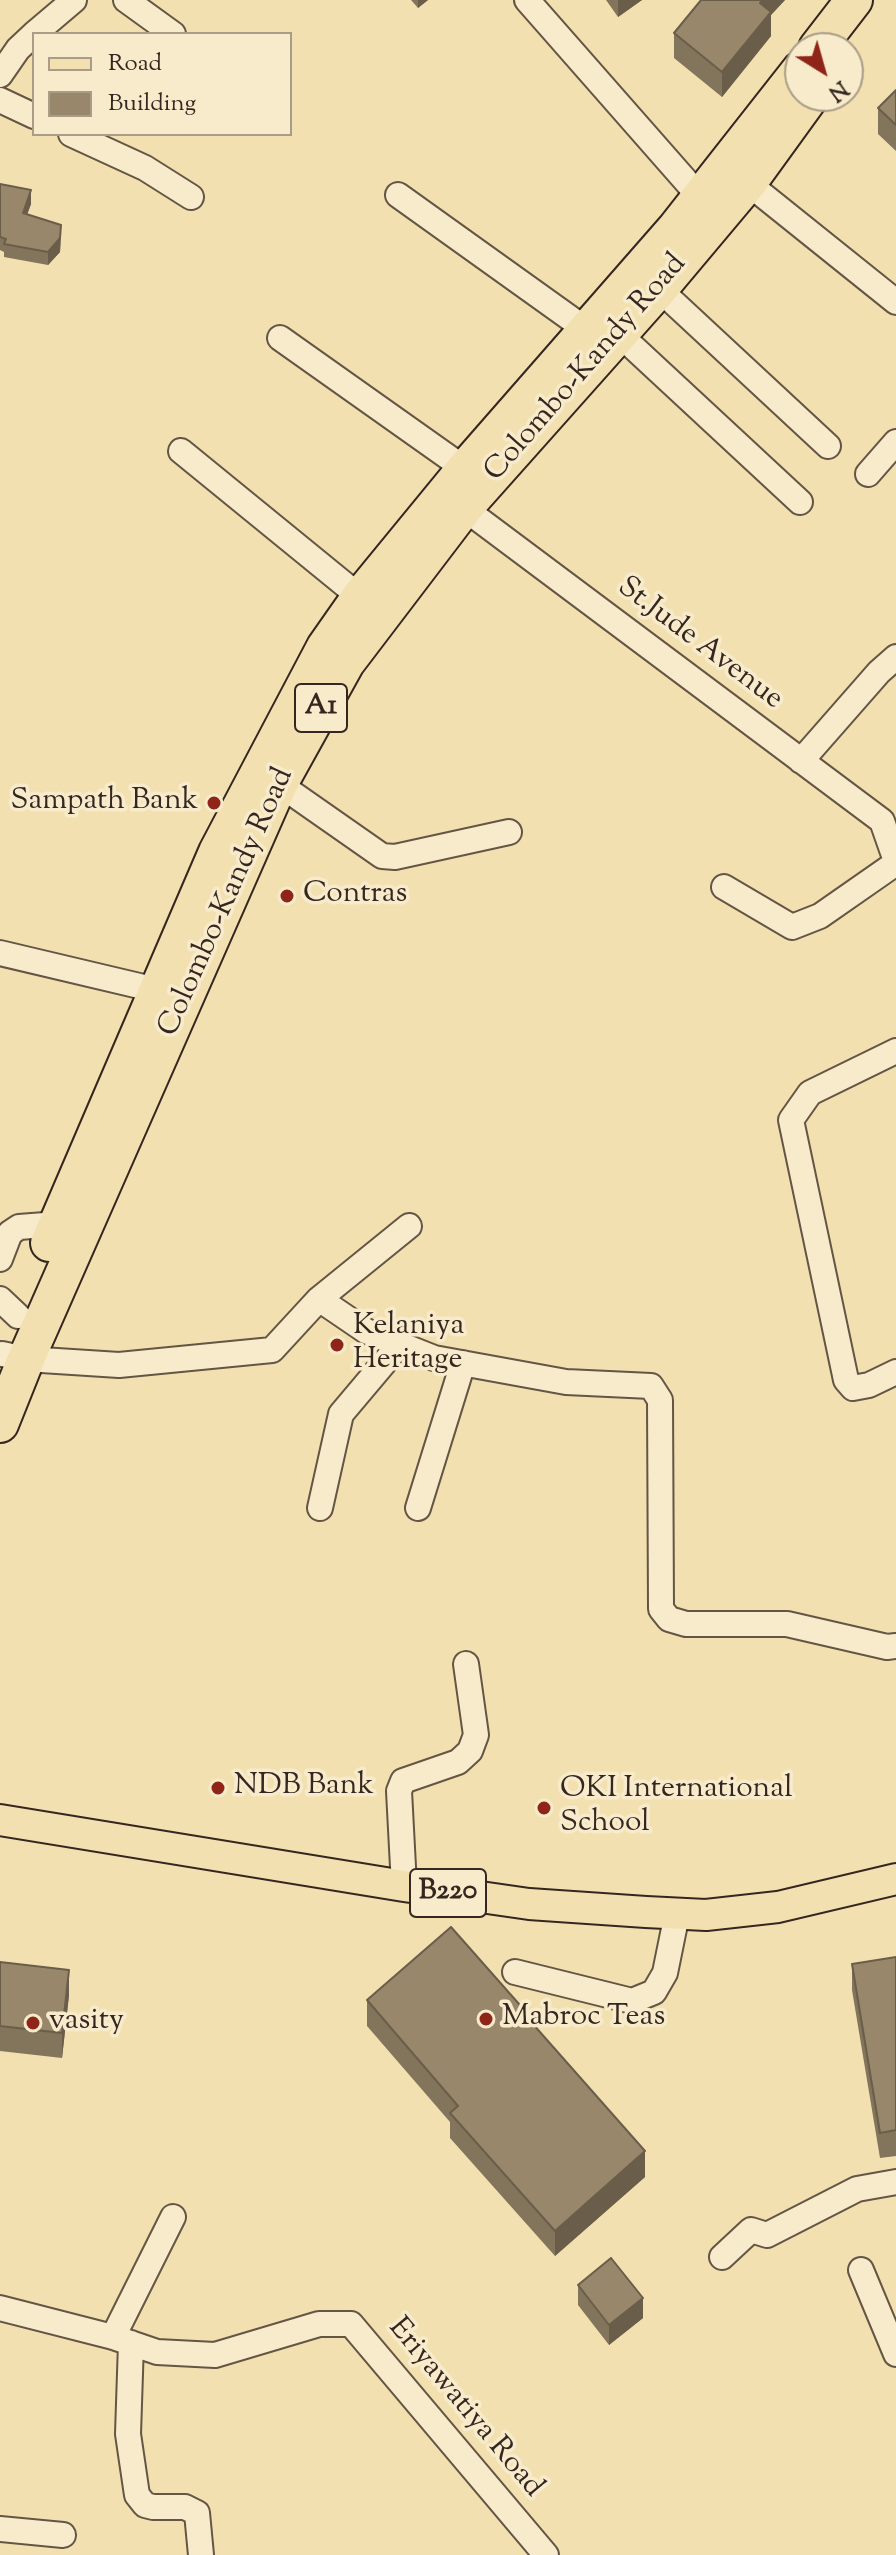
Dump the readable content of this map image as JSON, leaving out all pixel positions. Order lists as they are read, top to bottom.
{
  "streets": {
    "highway": ["Colombo-Kandy Road", "A1"],
    "main road": ["B220"],
    "street": ["St.Jude Avenue", "Eriyawatiya Road"]
  },
  "crossings": [
    ["Colombo-Kandy Road", "St.Jude Avenue"]
  ],
  "places": [
    "Sampath Bank",
    "Contras",
    "Kelaniya Heritage",
    "NDB Bank",
    "OKI International School",
    "Mabroc Teas",
    "vasity"
  ],
  "legend": ["Road", "Building"],
  "north": "bottom right"
}
